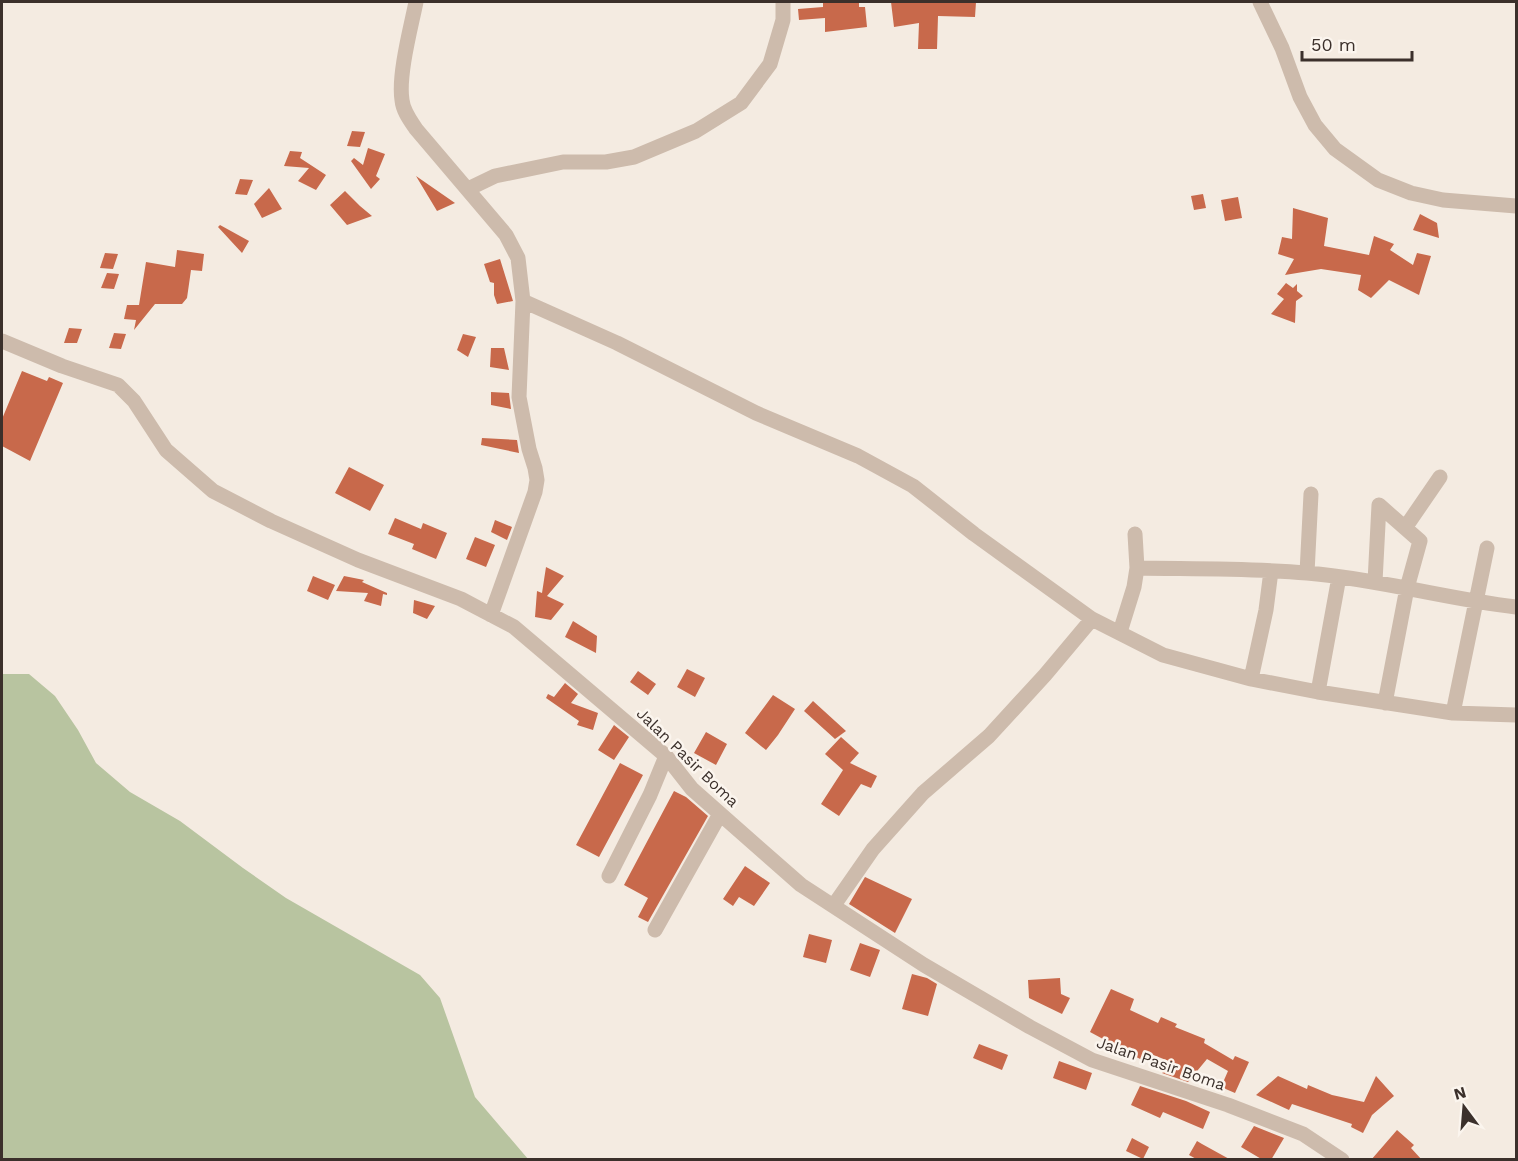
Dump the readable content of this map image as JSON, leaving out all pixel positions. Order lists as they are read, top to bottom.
{
  "streets": {
    "street": ["Jalan Pasir Boma"]
  },
  "scale_bar": "50 m",
  "north": "top"
}
